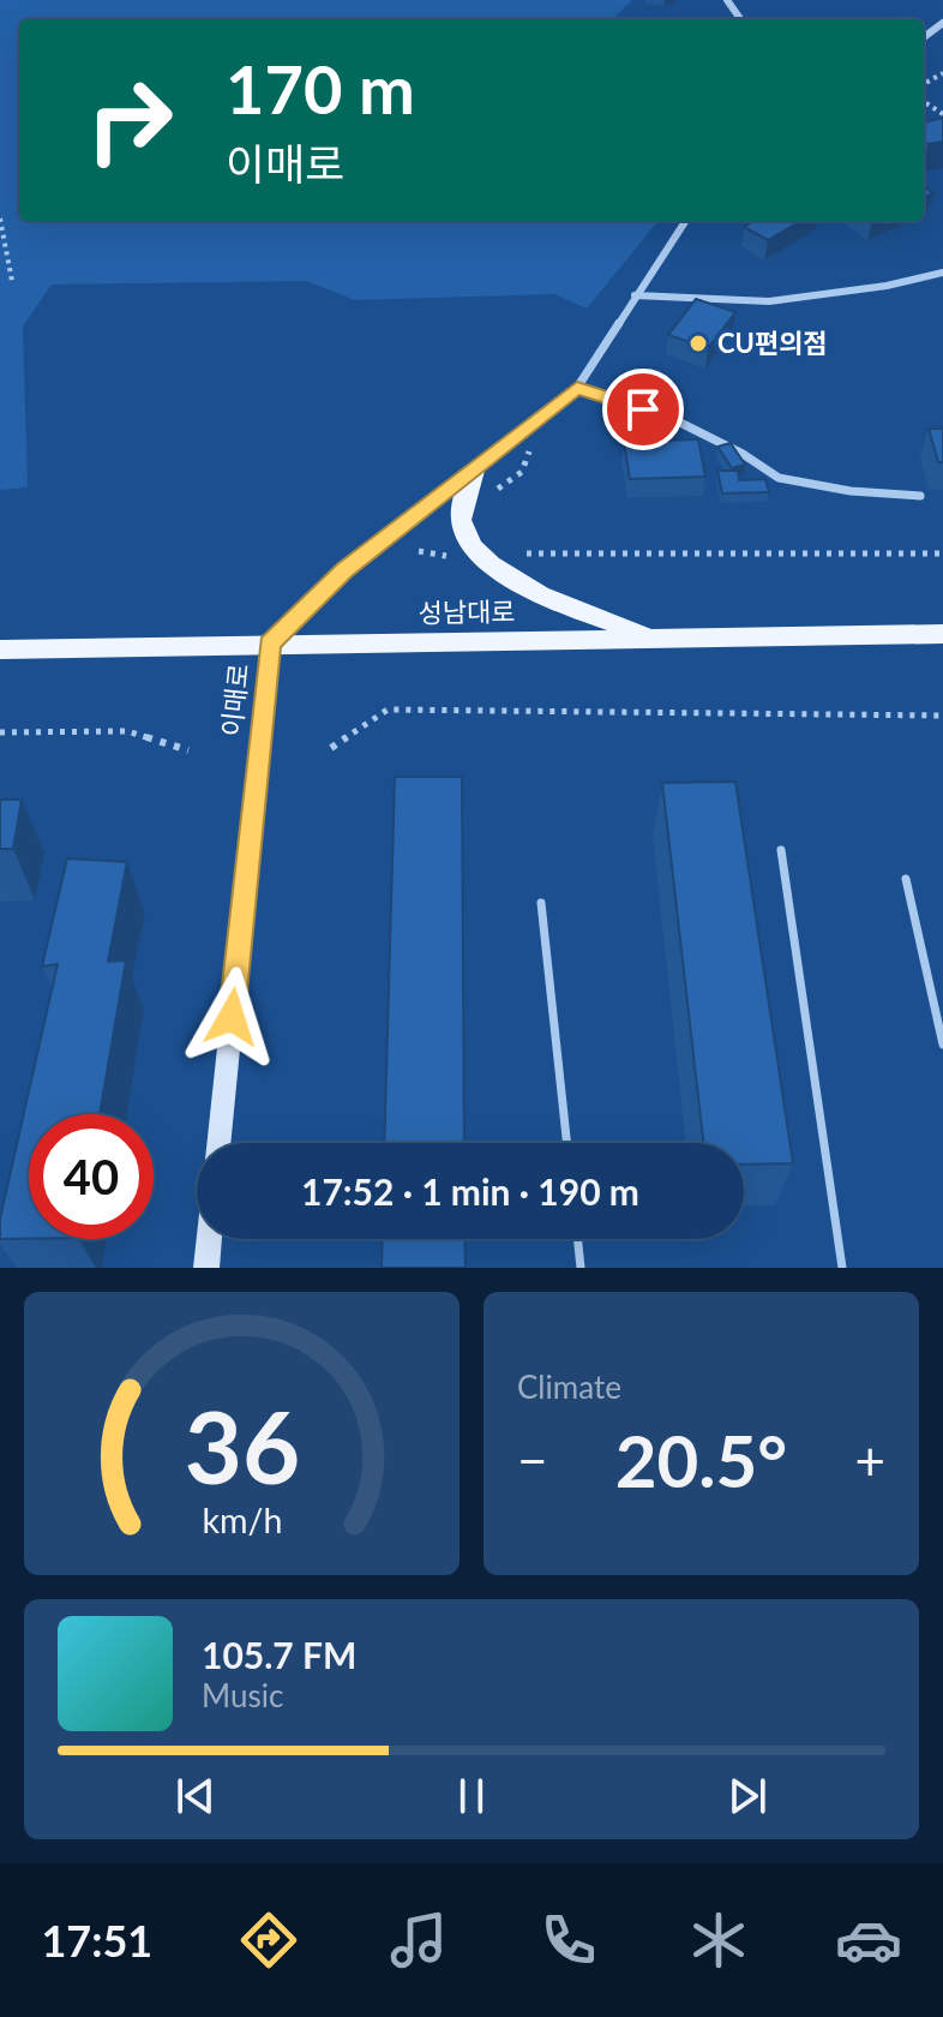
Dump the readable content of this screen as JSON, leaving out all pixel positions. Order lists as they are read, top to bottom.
{
  "streets": {
    "main road": ["성남대로"],
    "street": ["이매로"]
  },
  "crossings": [
    ["성남대로", "이매로"]
  ],
  "places": ["CU편의점"],
  "page": {
    "turn": ["170 m", "이매로"],
    "limit": "40",
    "trip": "17:52 · 1 min · 190 m",
    "tile": "Climate",
    "heat": ["−", "20.5°", "+"],
    "song": ["105.7 FM", "Music"],
    "tabs": "17:51",
    "gauge": ["36", "km/h"]
  }
}
